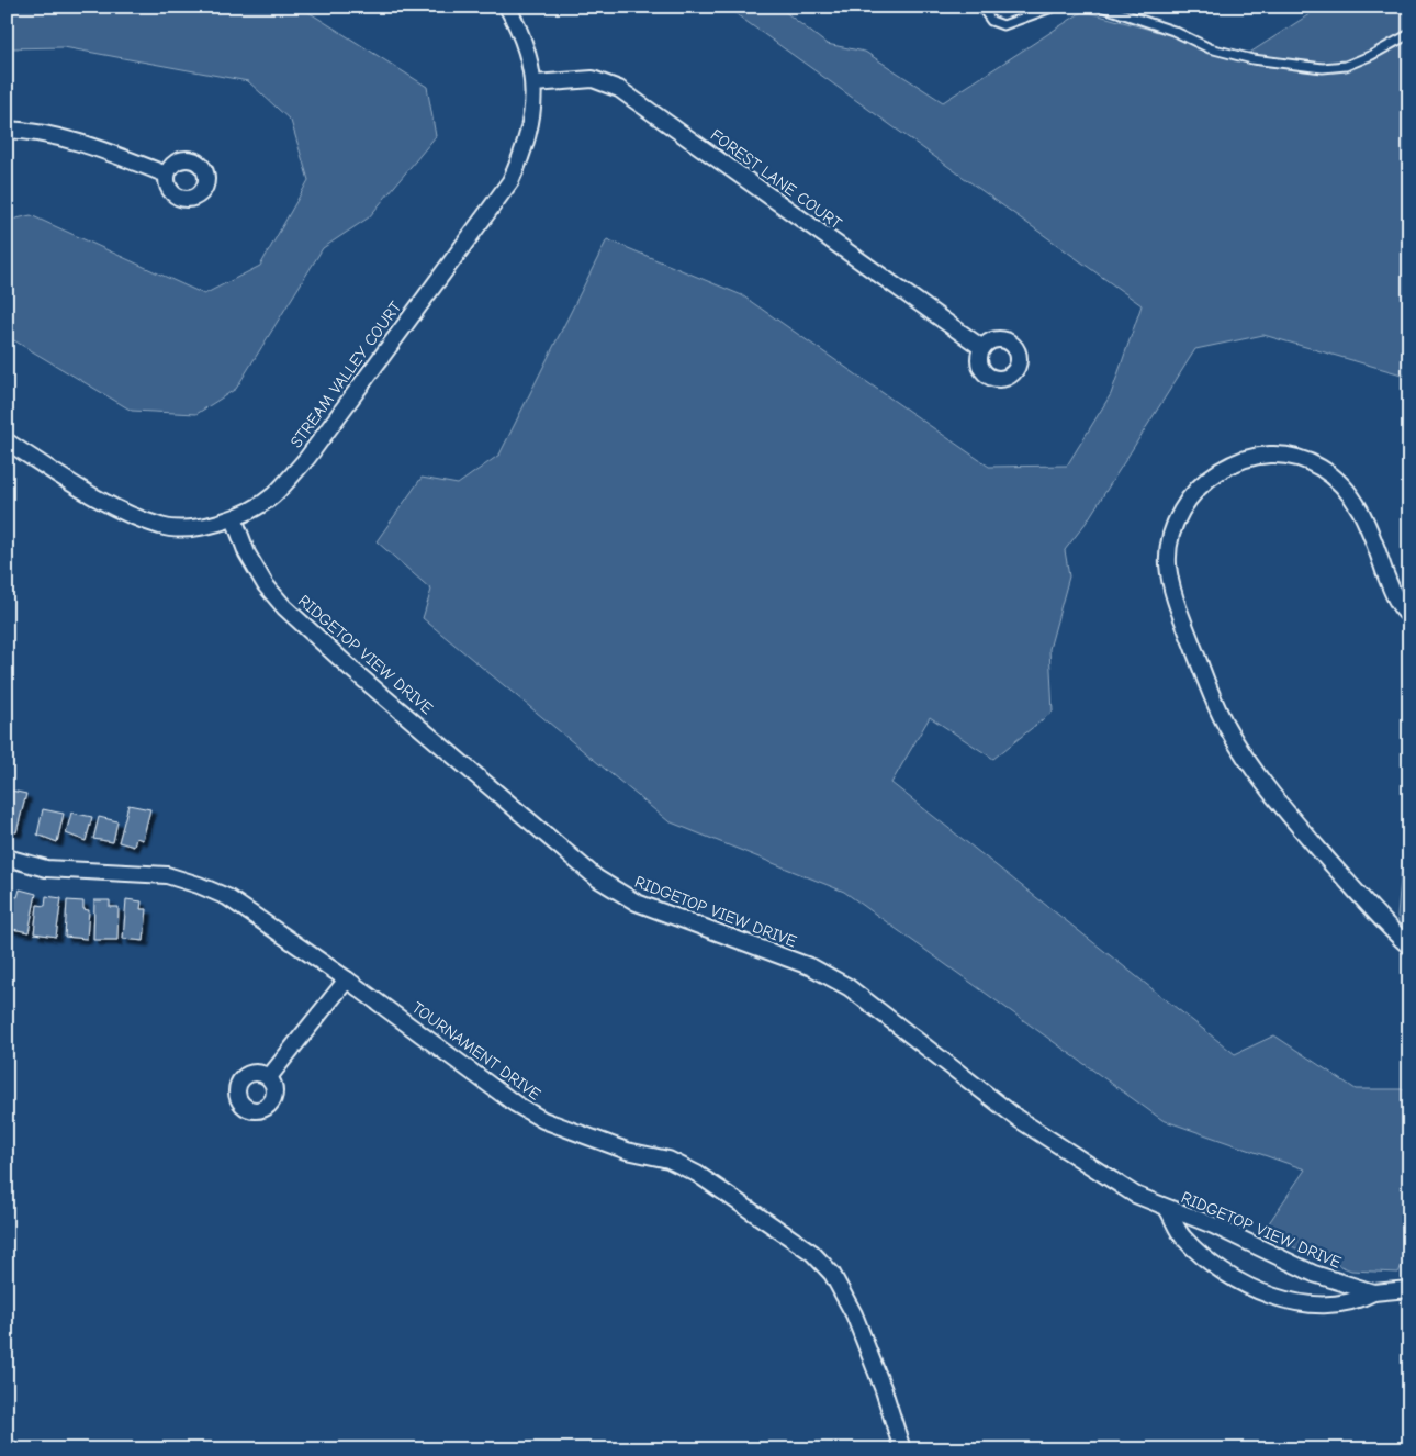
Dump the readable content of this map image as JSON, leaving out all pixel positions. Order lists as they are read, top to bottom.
{
  "streets": {
    "street": [
      "FOREST LANE COURT",
      "STREAM VALLEY COURT",
      "RIDGETOP VIEW DRIVE",
      "TOURNAMENT DRIVE"
    ]
  },
  "crossings": [
    ["FOREST LANE COURT", "STREAM VALLEY COURT"],
    ["STREAM VALLEY COURT", "RIDGETOP VIEW DRIVE"]
  ]
}
